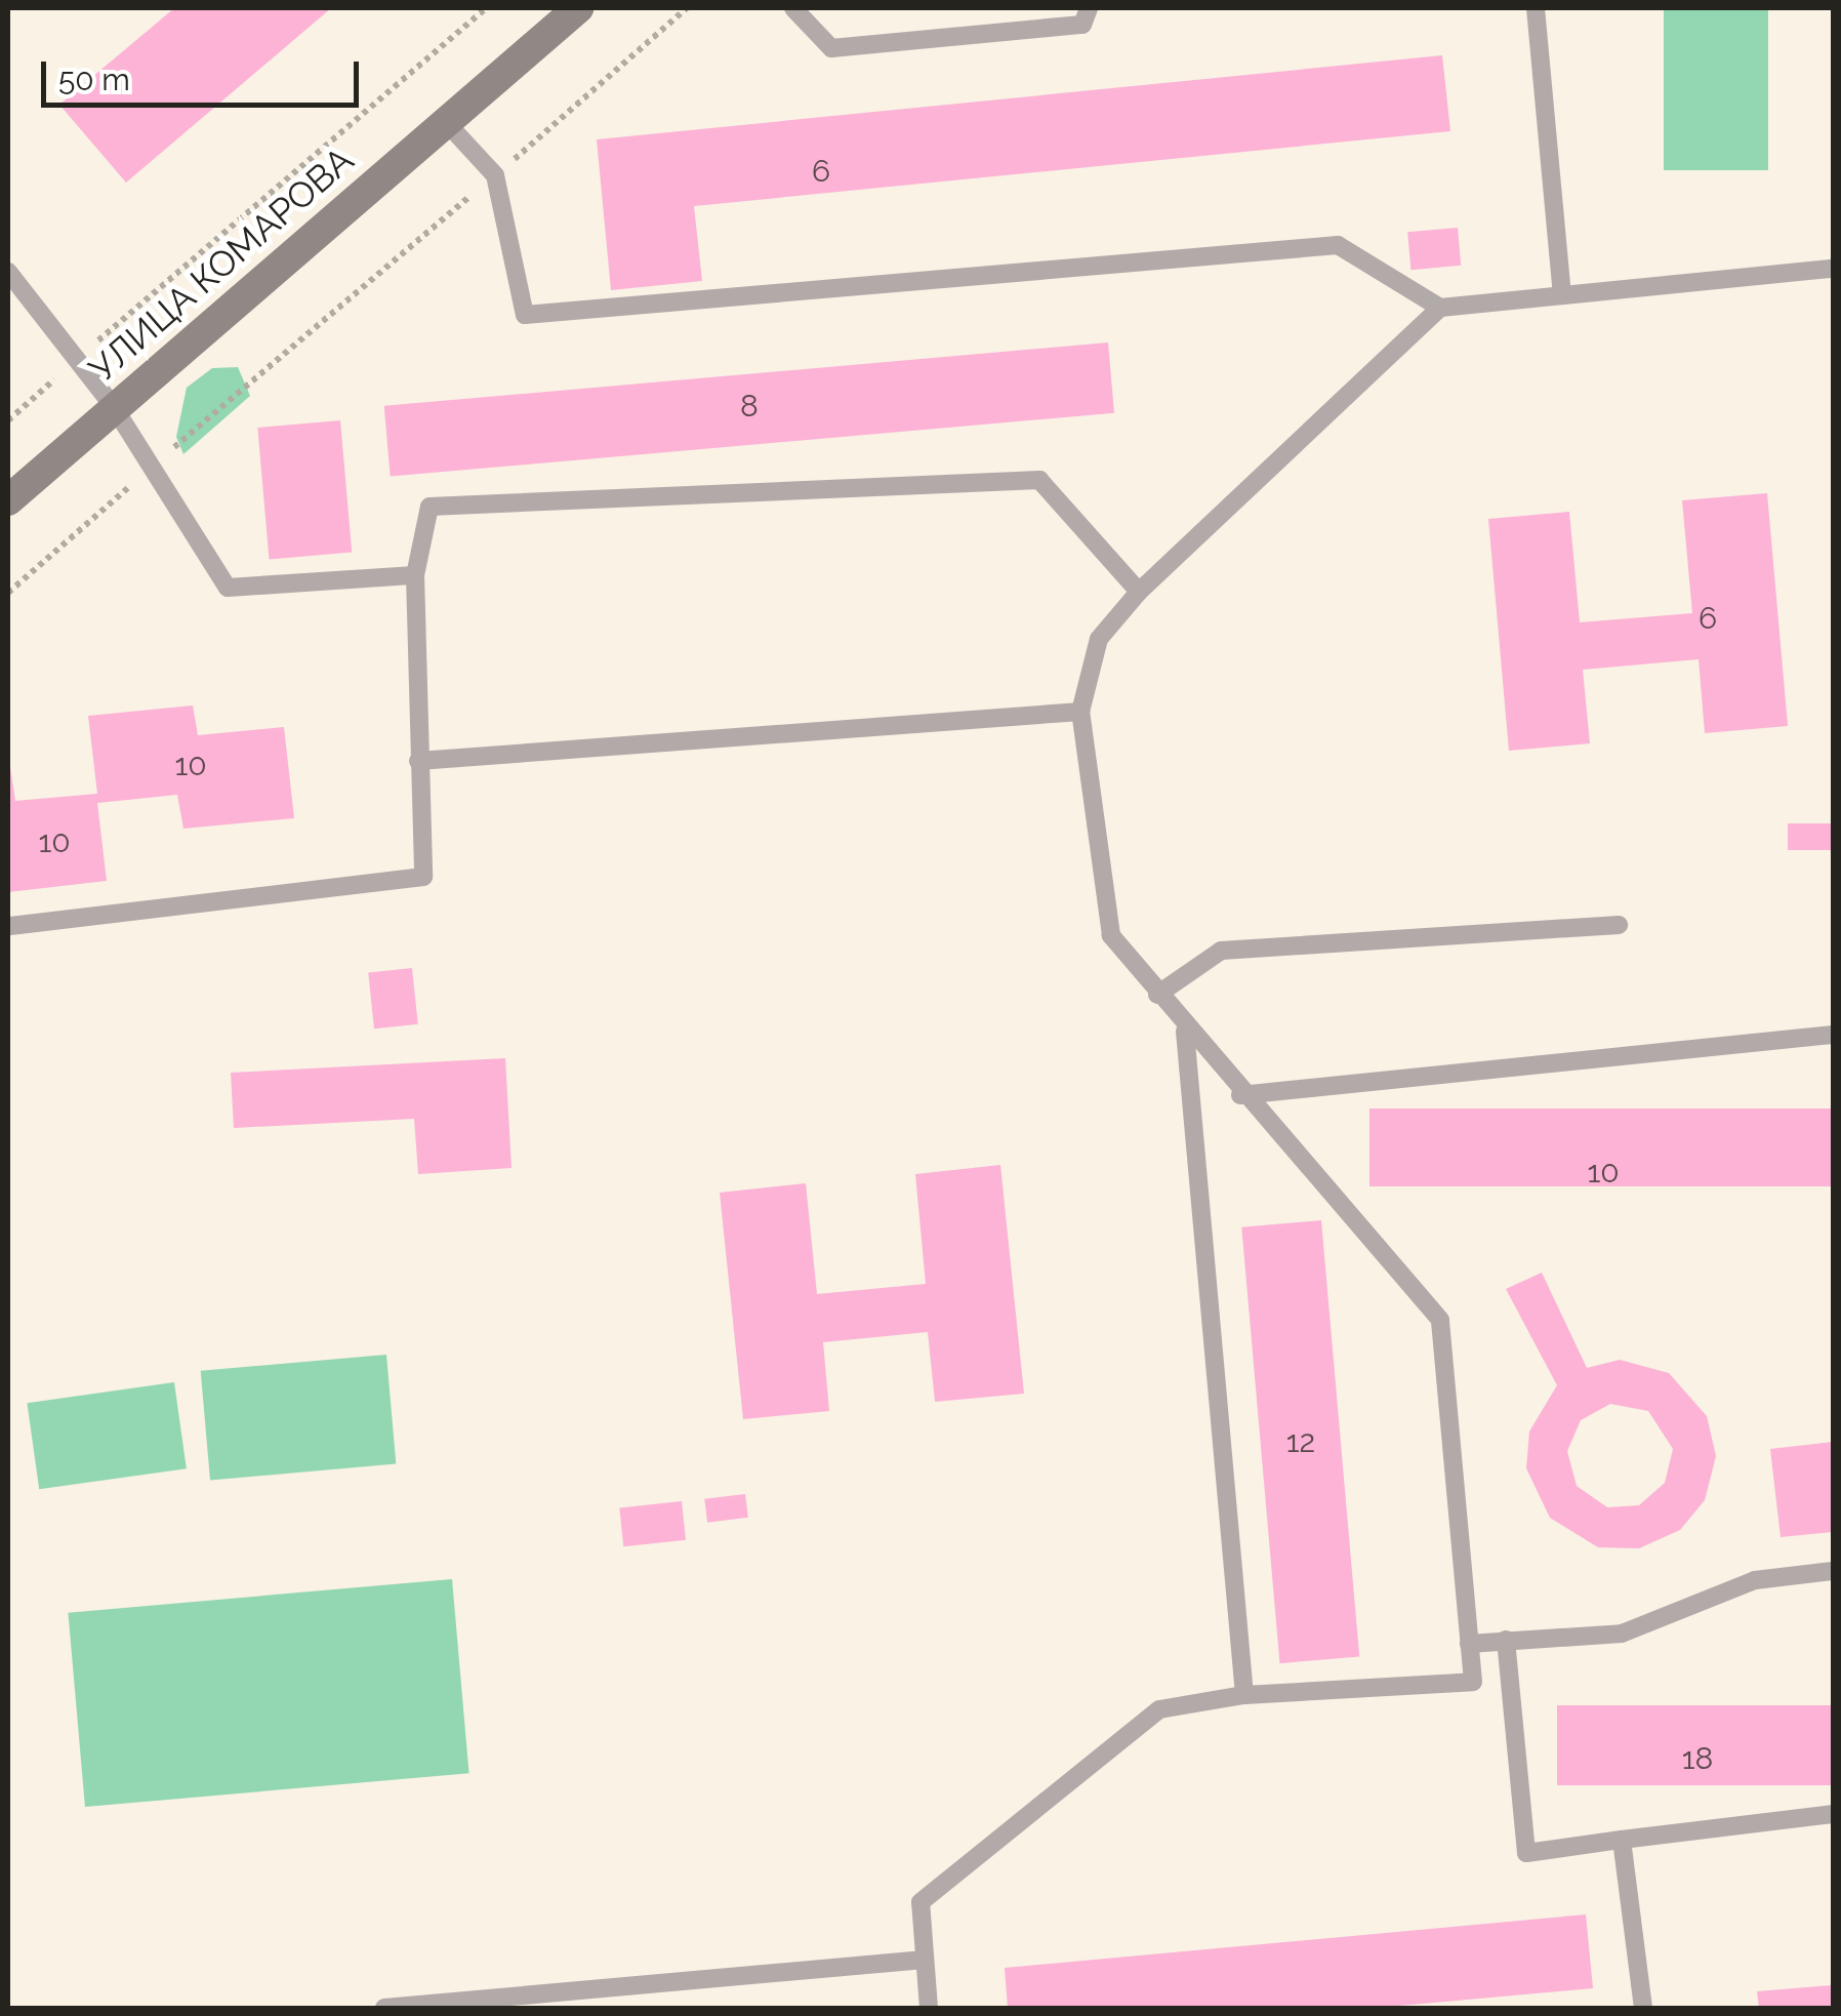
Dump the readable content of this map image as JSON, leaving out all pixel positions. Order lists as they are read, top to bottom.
{
  "streets": {
    "street": ["УЛИЦА КОМАРОВА"]
  },
  "house_numbers": [
    "6",
    "8",
    "6",
    "10",
    "10",
    "10",
    "12",
    "18"
  ],
  "scale_bar": "50 m"
}
